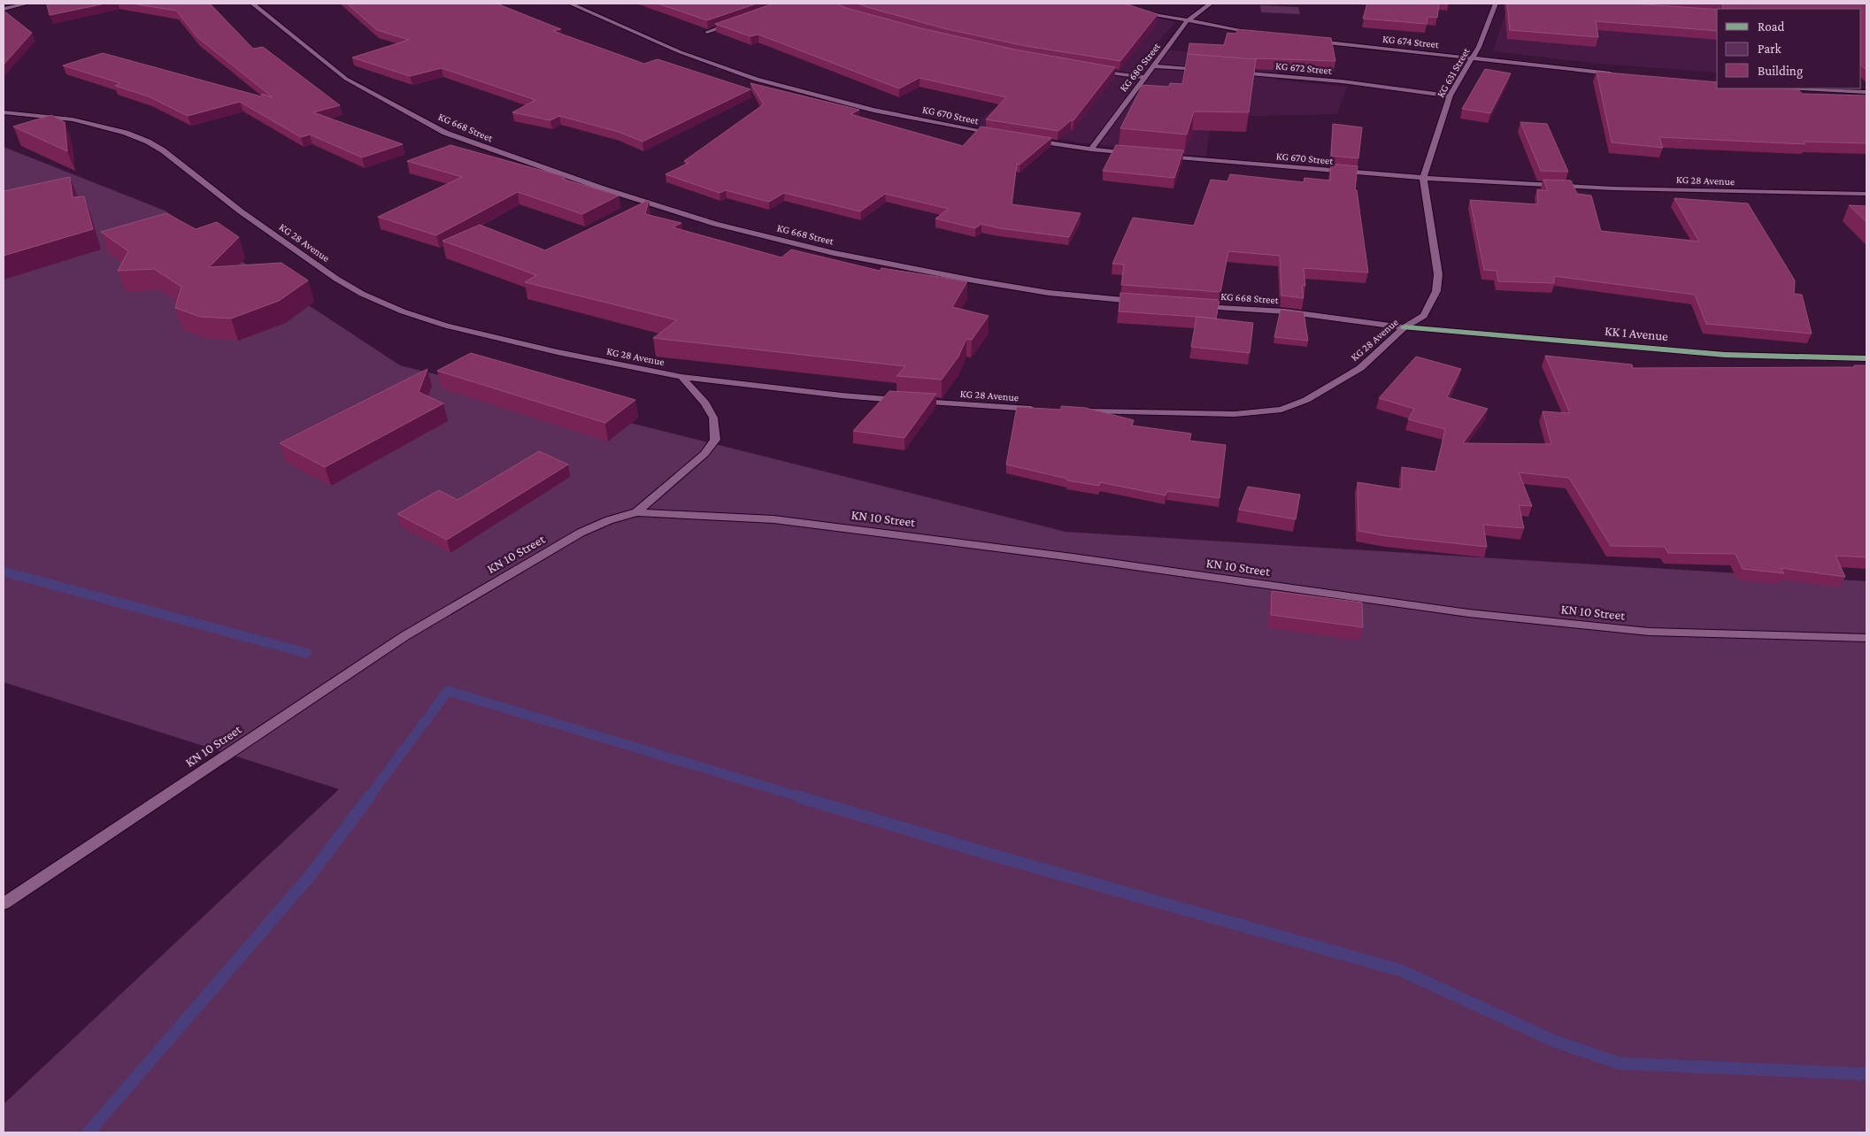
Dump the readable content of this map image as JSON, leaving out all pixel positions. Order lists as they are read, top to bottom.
{
  "streets": {
    "main road": ["KK 1 Avenue"],
    "street": [
      "KG 674 Street",
      "KG 680 Street",
      "KG 672 Street",
      "KG 631 Street",
      "KG 670 Street",
      "KG 668 Street",
      "KG 28 Avenue",
      "KN 10 Street"
    ]
  },
  "crossings": [
    ["KG 674 Street", "KG 631 Street"],
    ["KG 672 Street", "KG 631 Street"],
    ["KG 631 Street", "KG 670 Street"],
    ["KG 631 Street", "KG 28 Avenue"],
    ["KG 670 Street", "KG 28 Avenue"],
    ["KG 668 Street", "KG 28 Avenue"],
    ["KG 668 Street", "KK 1 Avenue"],
    ["KG 28 Avenue", "KK 1 Avenue"]
  ],
  "legend": ["Road", "Park", "Building"]
}
